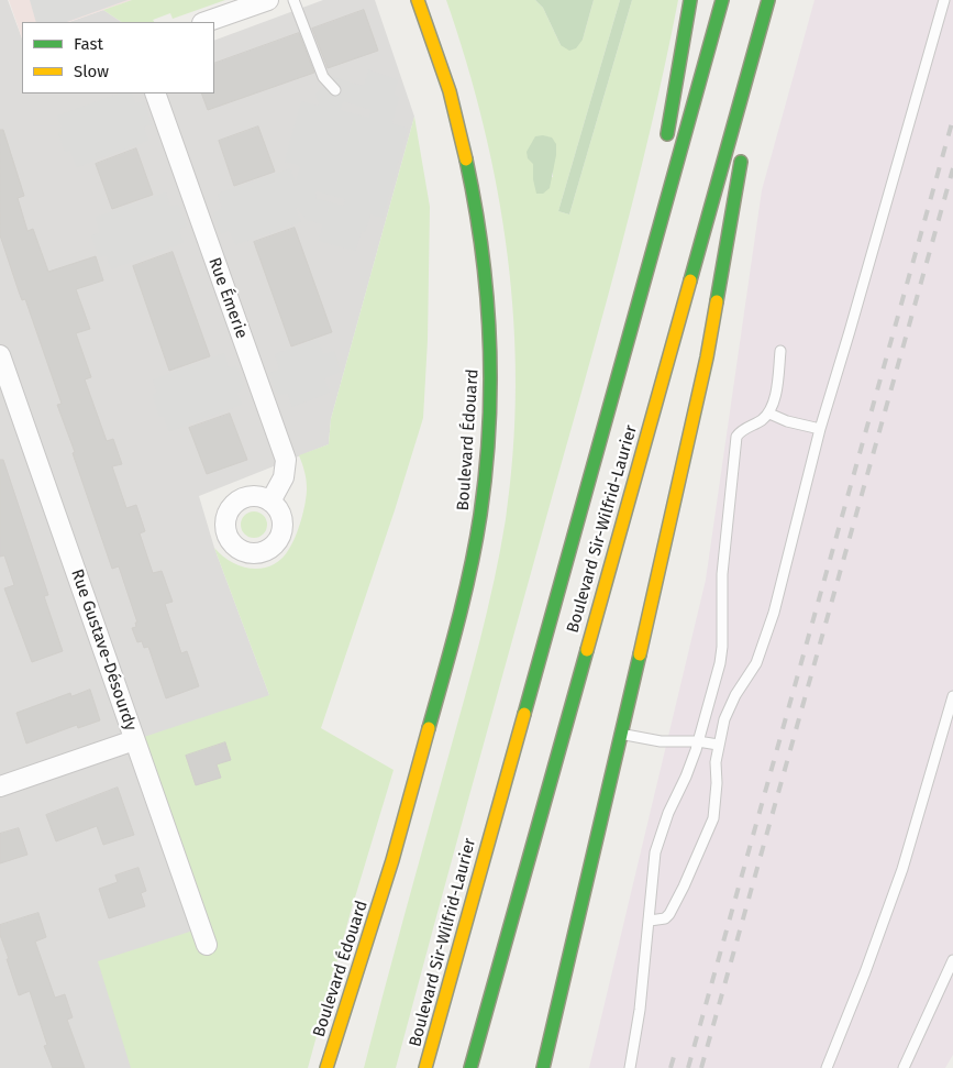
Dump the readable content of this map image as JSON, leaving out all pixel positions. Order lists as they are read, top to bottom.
{
  "streets": {
    "main road": ["Boulevard Édouard", "Boulevard Sir-Wilfrid-Laurier"],
    "street": ["Rue Émerie", "Rue Gustave-Désourdy"]
  },
  "legend": ["Fast", "Slow"]
}
